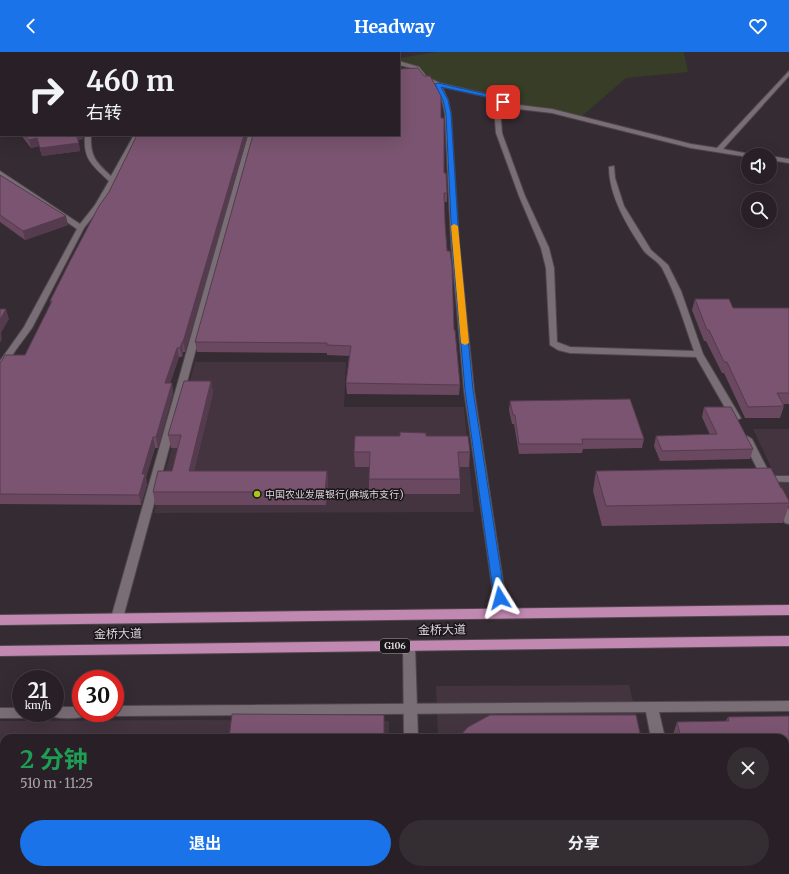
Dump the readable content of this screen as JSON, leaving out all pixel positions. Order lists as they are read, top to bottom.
{
  "streets": {
    "highway": ["金桥大道", "G106"]
  },
  "places": ["中国农业发展银行(麻城市支行)"],
  "page": {
    "header": "Headway",
    "turn": ["460 m", "右转"],
    "speed": "21 km/h",
    "limit": "30",
    "heading": ["2 分钟", "510 m · 11:25"],
    "buttons": ["退出", "分享"]
  }
}
